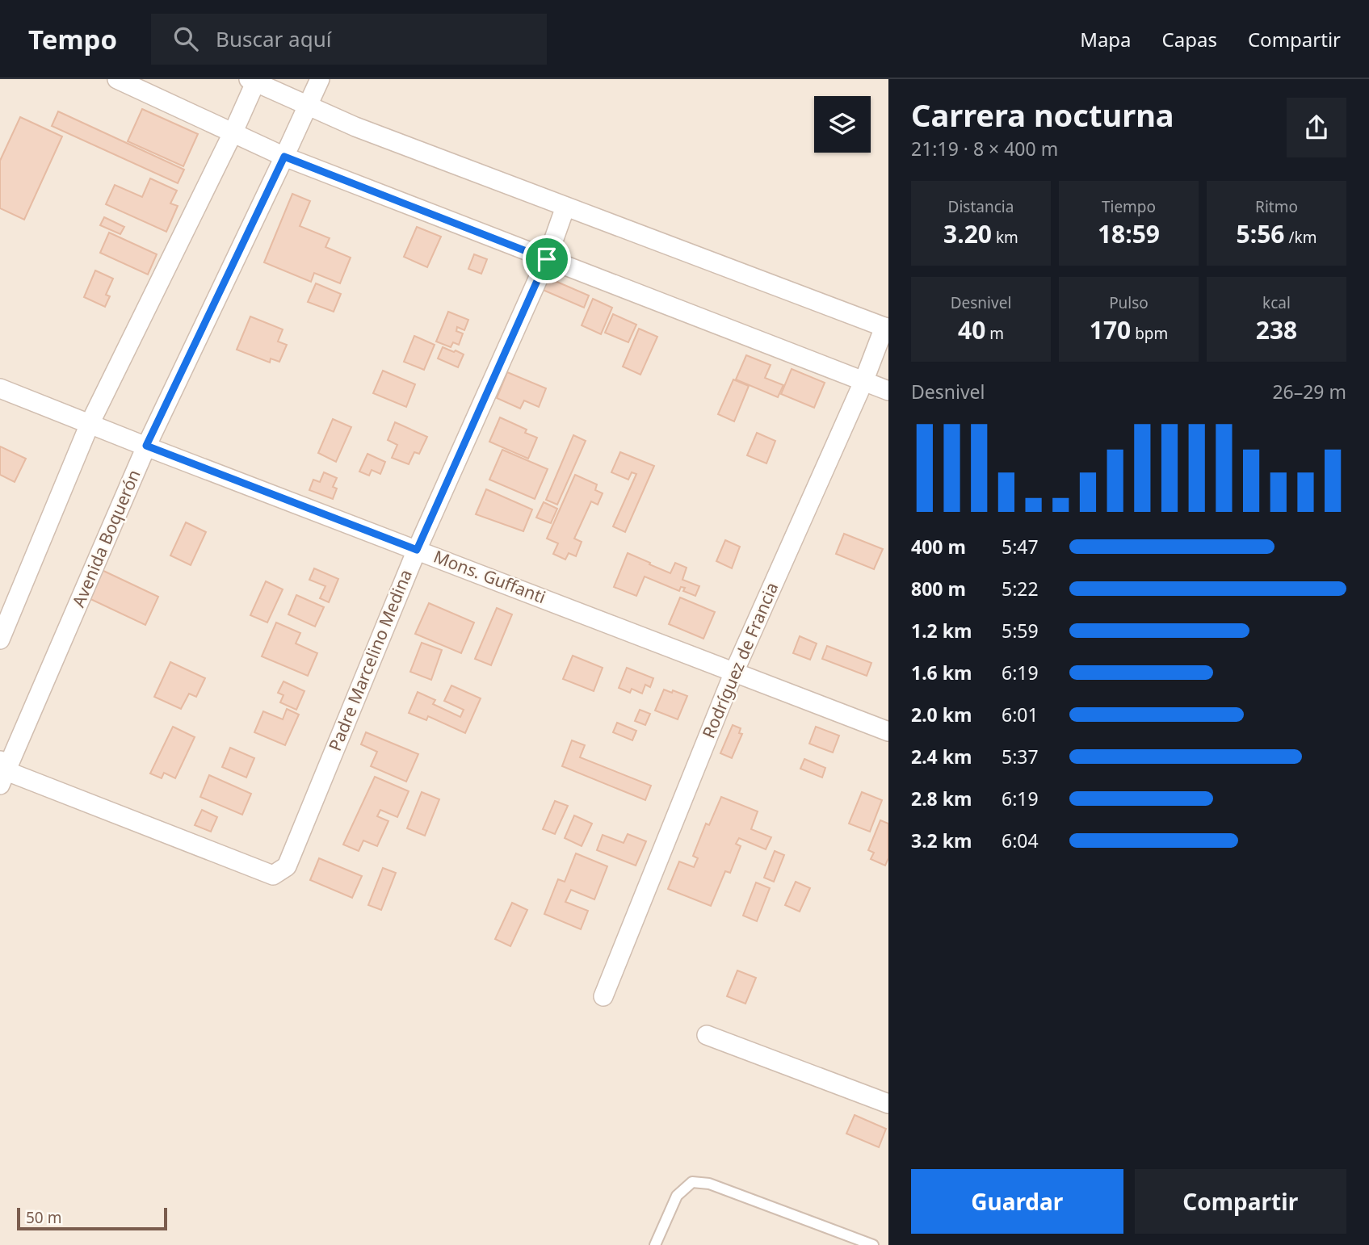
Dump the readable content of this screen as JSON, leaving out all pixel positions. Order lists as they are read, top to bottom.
{
  "streets": {
    "street": [
      "Avenida Boquerón",
      "Mons. Guffanti",
      "Padre Marcelino Medina",
      "Rodríguez de Francia"
    ]
  },
  "crossings": [
    ["Avenida Boquerón", "Mons. Guffanti"],
    ["Avenida Boquerón", "Padre Marcelino Medina"],
    ["Mons. Guffanti", "Padre Marcelino Medina"],
    ["Mons. Guffanti", "Rodríguez de Francia"]
  ],
  "scale_bar": "50 m",
  "page": {
    "header": "Tempo",
    "search": "Buscar aquí",
    "nav": ["Mapa", "Capas", "Compartir"],
    "heading": ["Carrera nocturna", "21:19 · 8 × 400 m"],
    "stats": [
      ["Distancia", "3.20 km"],
      ["Tiempo", "18:59"],
      ["Ritmo", "5:56 /km"],
      ["Desnivel", "40 m"],
      ["Pulso", "170 bpm"],
      ["kcal", "238"]
    ],
    "chart": ["Desnivel", "26–29 m"],
    "list": [
      {
        "name": "400 m",
        "note": "5:47"
      },
      {
        "name": "800 m",
        "note": "5:22"
      },
      {
        "name": "1.2 km",
        "note": "5:59"
      },
      {
        "name": "1.6 km",
        "note": "6:19"
      },
      {
        "name": "2.0 km",
        "note": "6:01"
      },
      {
        "name": "2.4 km",
        "note": "5:37"
      },
      {
        "name": "2.8 km",
        "note": "6:19"
      },
      {
        "name": "3.2 km",
        "note": "6:04"
      }
    ],
    "buttons": ["Guardar", "Compartir"],
    "scale": "50 m"
  }
}
